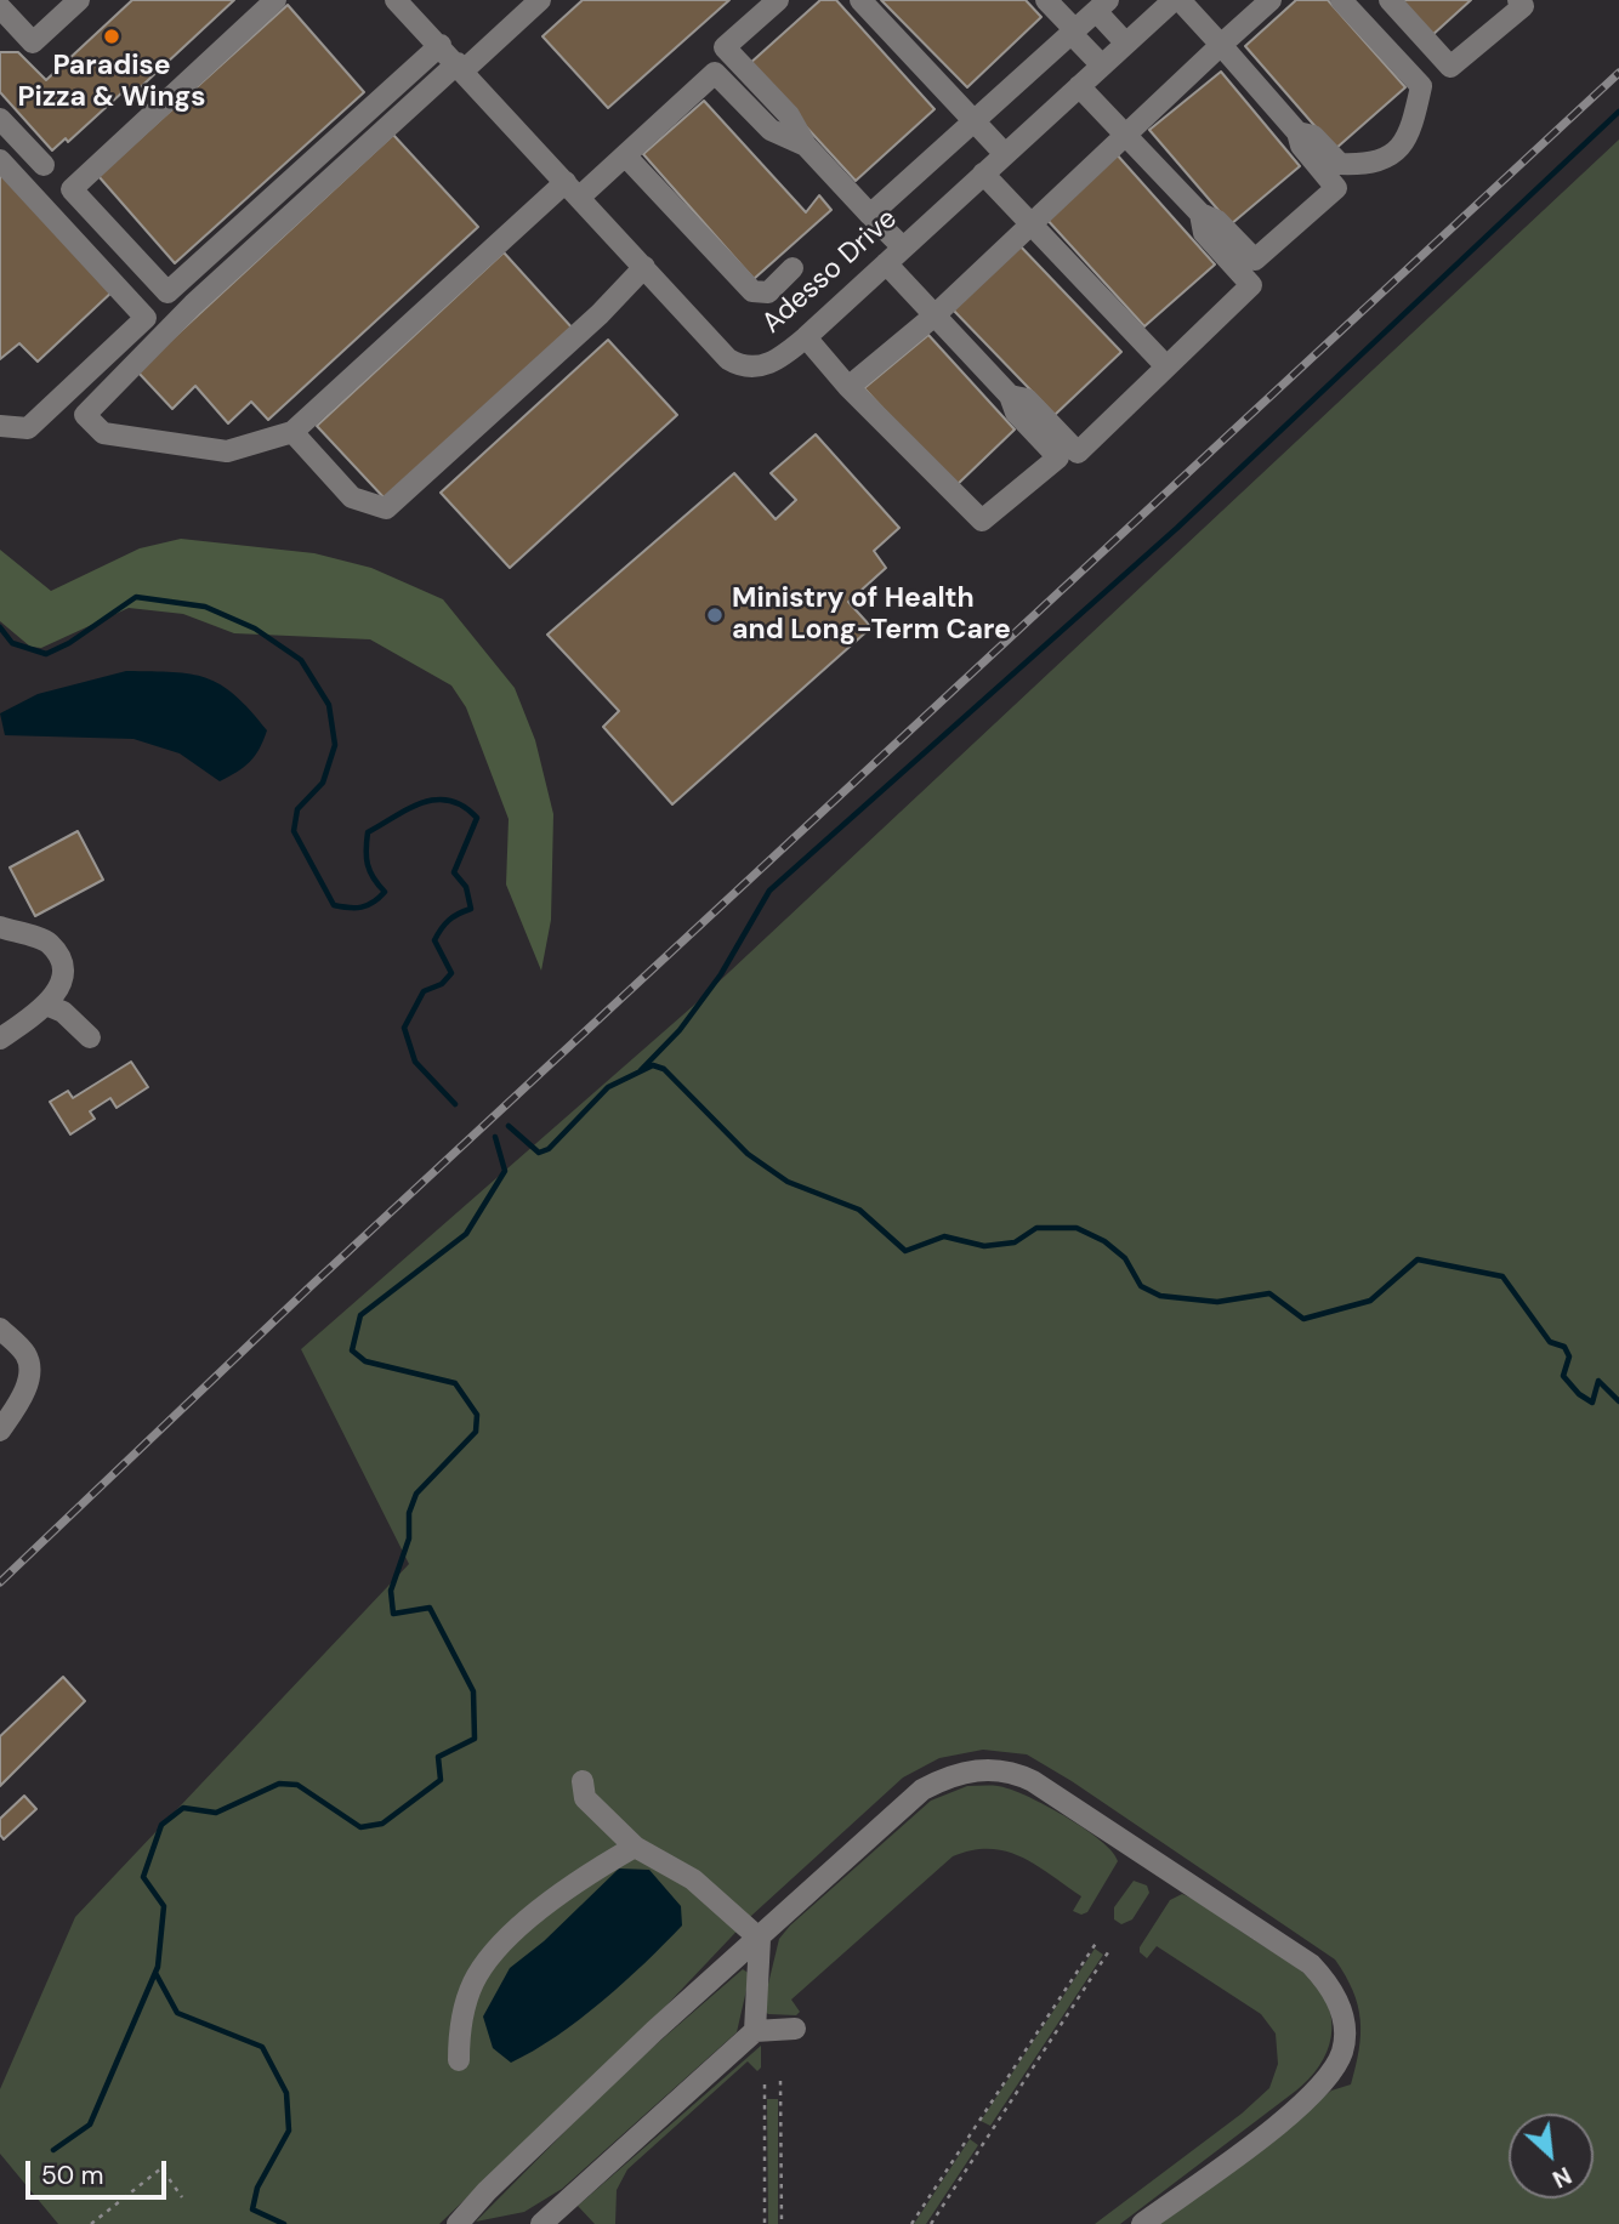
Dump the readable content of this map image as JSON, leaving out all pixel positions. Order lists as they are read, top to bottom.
{
  "streets": {
    "street": ["Adesso Drive"]
  },
  "places": ["Paradise Pizza & Wings", "Ministry of Health and Long-Term Care"],
  "scale_bar": "50 m",
  "north": "bottom right"
}
